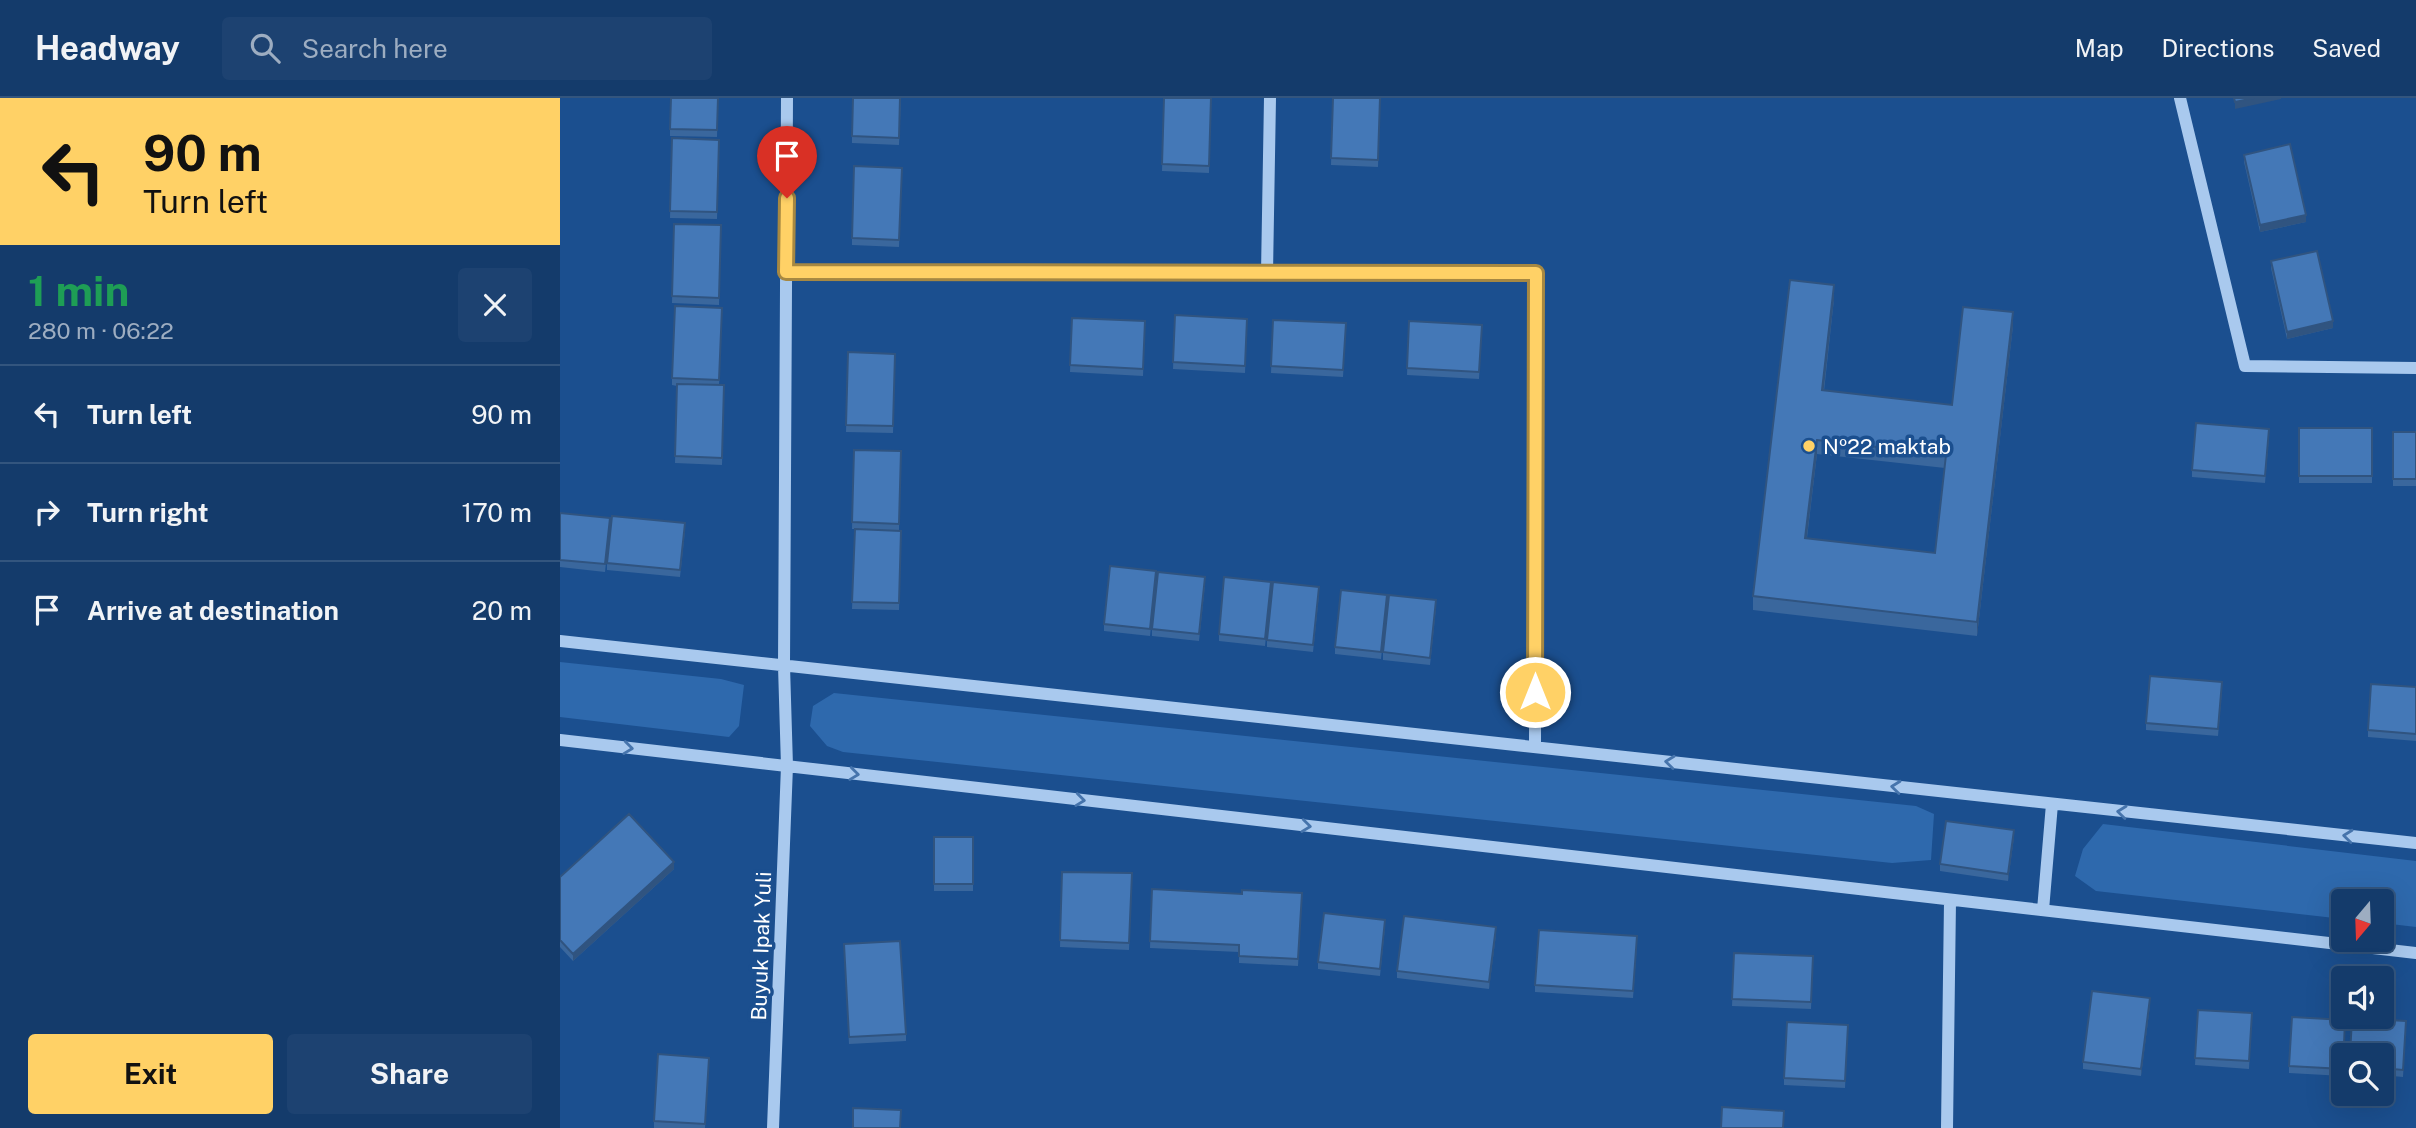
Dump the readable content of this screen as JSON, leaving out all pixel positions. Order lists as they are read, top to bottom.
{
  "streets": {
    "street": ["Buyuk Ipak Yuli"]
  },
  "places": ["№22 maktab"],
  "north": "bottom",
  "page": {
    "header": "Headway",
    "search": "Search here",
    "nav": ["Map", "Directions", "Saved"],
    "turn": ["90 m", "Turn left"],
    "heading": ["1 min", "280 m · 06:22"],
    "list": [
      {
        "name": "Turn left",
        "value": "90 m"
      },
      {
        "name": "Turn right",
        "value": "170 m"
      },
      {
        "name": "Arrive at destination",
        "value": "20 m"
      }
    ],
    "buttons": ["Exit", "Share"]
  }
}
